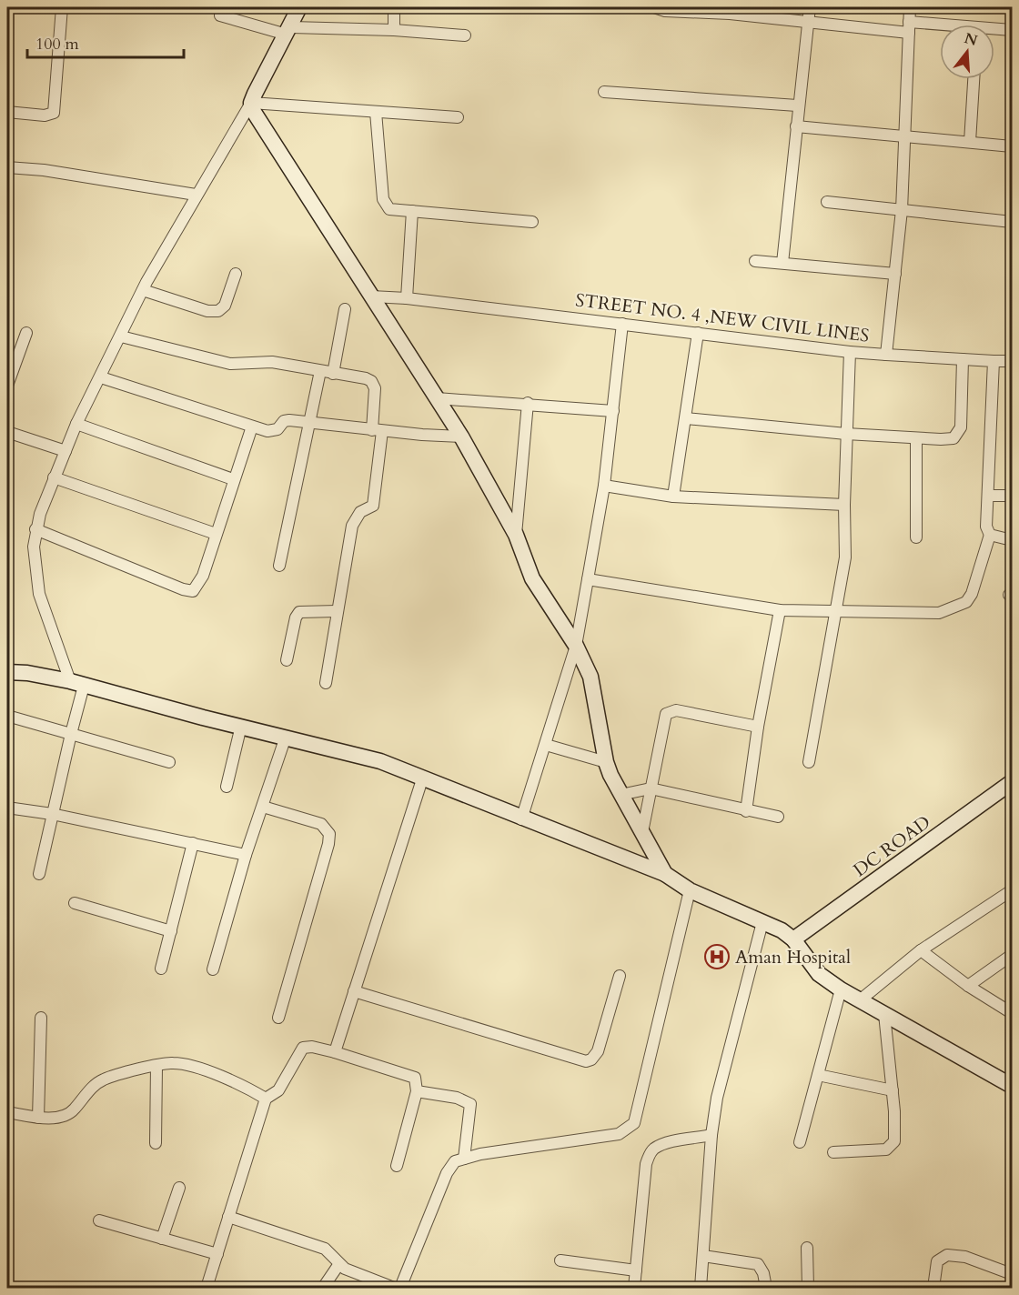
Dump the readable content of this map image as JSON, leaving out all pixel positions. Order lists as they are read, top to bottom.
{
  "streets": {
    "main road": ["DC ROAD"],
    "street": ["STREET NO. 4 ,NEW CIVIL LINES"]
  },
  "places": {
    "hospital": ["Aman Hospital"]
  },
  "scale_bar": "100 m",
  "north": "top"
}
